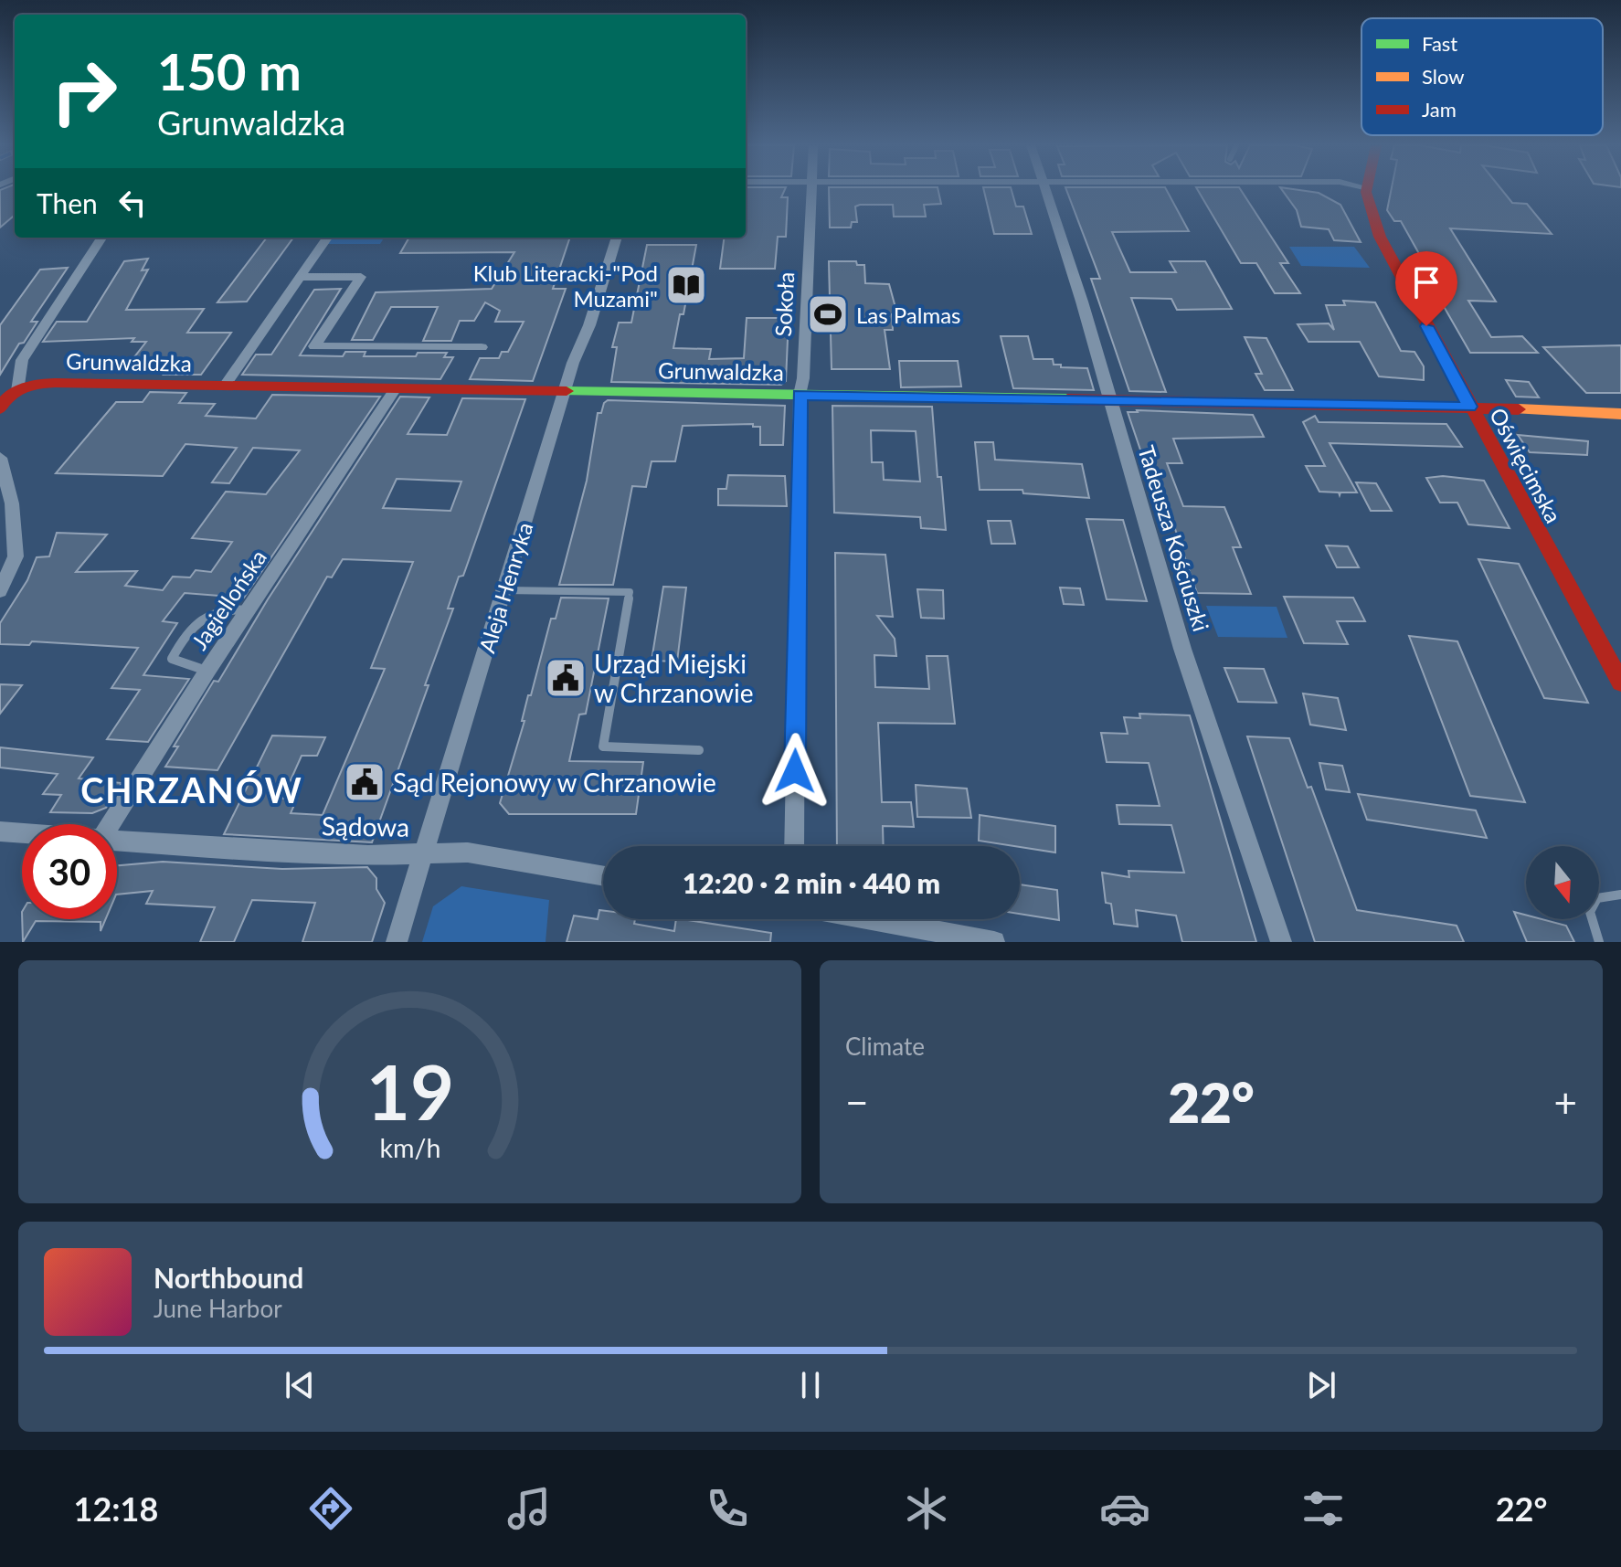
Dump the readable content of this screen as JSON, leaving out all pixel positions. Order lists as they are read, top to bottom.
{
  "streets": {
    "street": [
      "Sokoła",
      "Grunwaldzka",
      "Oświęcimska",
      "Tadeusza Kościuszki",
      "Aleja Henryka",
      "Jagiellońska",
      "Sądowa"
    ]
  },
  "crossings": [
    ["Sokoła", "Grunwaldzka"],
    ["Grunwaldzka", "Oświęcimska"],
    ["Grunwaldzka", "Tadeusza Kościuszki"],
    ["Grunwaldzka", "Aleja Henryka"],
    ["Grunwaldzka", "Jagiellońska"],
    ["Aleja Henryka", "Sądowa"]
  ],
  "districts": ["CHRZANÓW"],
  "places": {
    "library": ["Klub Literacki-\"Pod Muzami\""],
    "sports": ["Las Palmas"],
    "public building": ["Urząd Miejski w Chrzanowie", "Sąd Rejonowy w Chrzanowie"]
  },
  "legend": ["Fast", "Slow", "Jam"],
  "north": "bottom",
  "page": {
    "turn": ["150 m", "Grunwaldzka"],
    "then": "Then",
    "limit": "30",
    "trip": "12:20 · 2 min · 440 m",
    "tile": "Climate",
    "heat": ["−", "22°", "+"],
    "song": ["Northbound", "June Harbor"],
    "tabs": ["12:18", "22°"],
    "gauge": ["19", "km/h"]
  }
}
